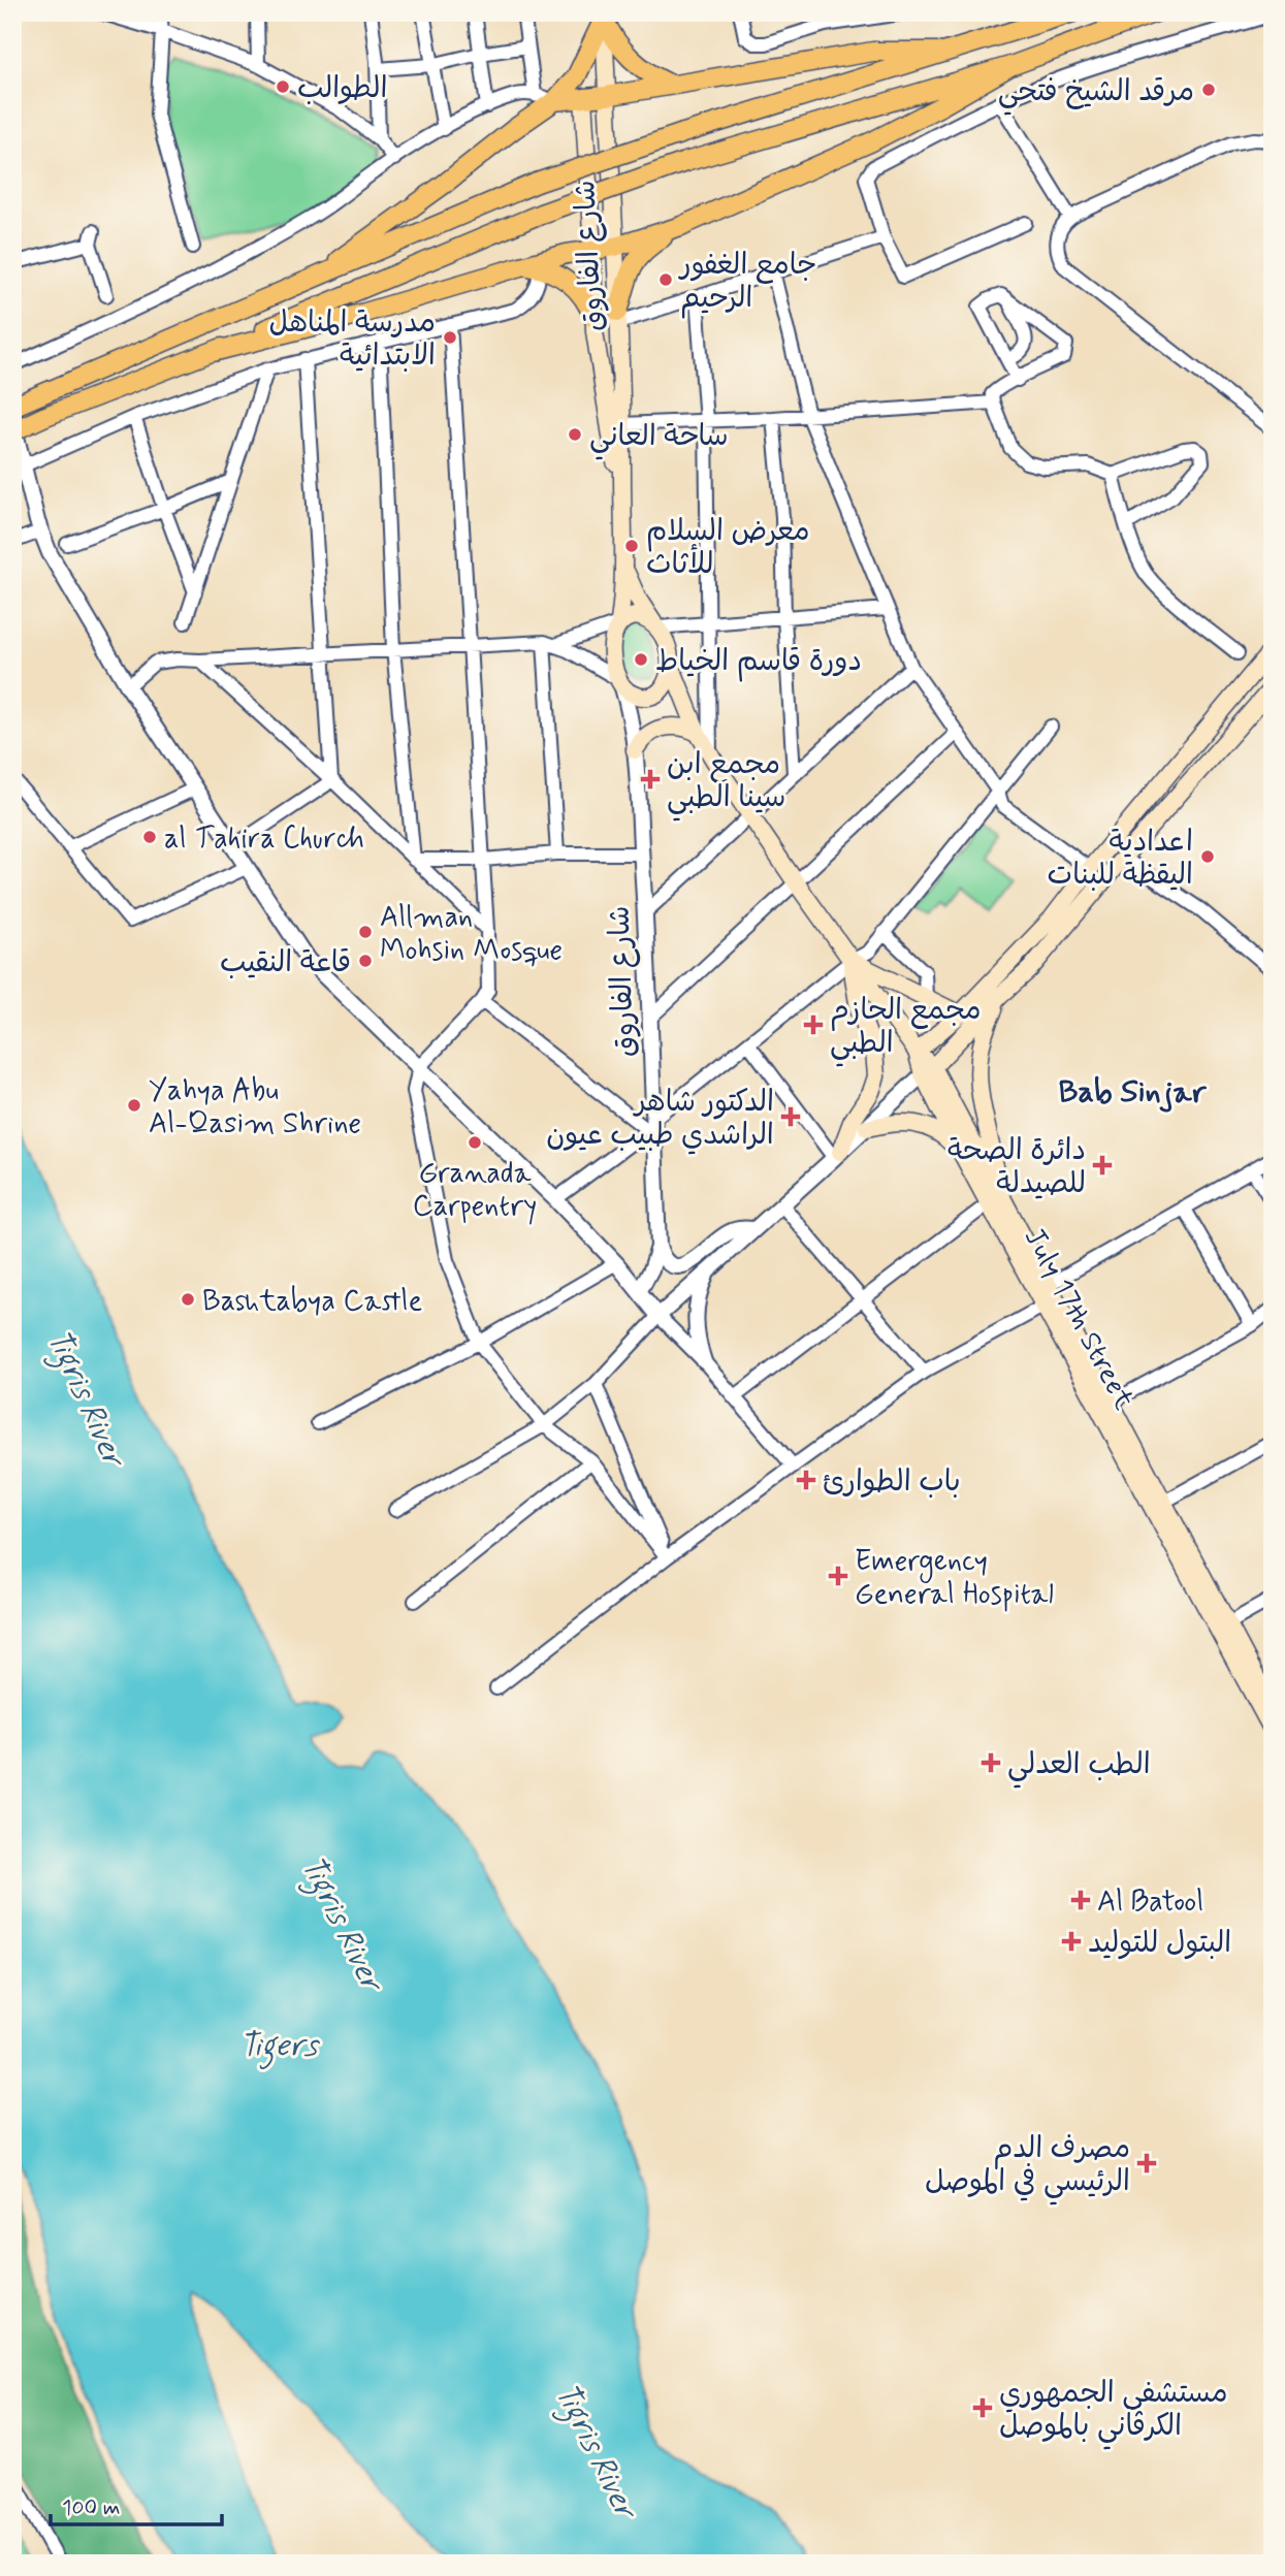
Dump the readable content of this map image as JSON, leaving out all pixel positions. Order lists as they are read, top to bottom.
{
  "streets": {
    "main road": ["شارع الفاروق", "July 17th Street"]
  },
  "crossings": [
    ["شارع الفاروق", "July 17th Street"]
  ],
  "districts": ["Bab Sinjar"],
  "water": ["Tigris River", "Tigers"],
  "places": {
    "other": [
      "الطوالب",
      "مرقد الشيخ فتحي",
      "جامع الغفور الرحيم",
      "مدرسة المناهل الابتدائية",
      "ساحة العاني",
      "معرض السلام للأثاث",
      "دورة قاسم الخياط",
      "al Tahira Church",
      "اعدادية اليقظة للبنات",
      "Allman Mohsin Mosque",
      "قاعة النقيب",
      "Yahya Abu Al-Qasim Shrine",
      "Granada Carpentry",
      "Bashtabya Castle"
    ],
    "health": [
      "مجمع ابن سينا الطبي",
      "مجمع الحازم الطبي",
      "الدكتور شاهر الراشدي طبيب عيون",
      "دائرة الصحة للصيدلة",
      "باب الطوارئ",
      "Emergency General Hospital",
      "الطب العدلي",
      "Al Batool",
      "البتول للتوليد",
      "مصرف الدم الرئيسي في الموصل",
      "مستشفى الجمهوري الكرڤاني بالموصل"
    ]
  },
  "scale_bar": "100 m"
}
